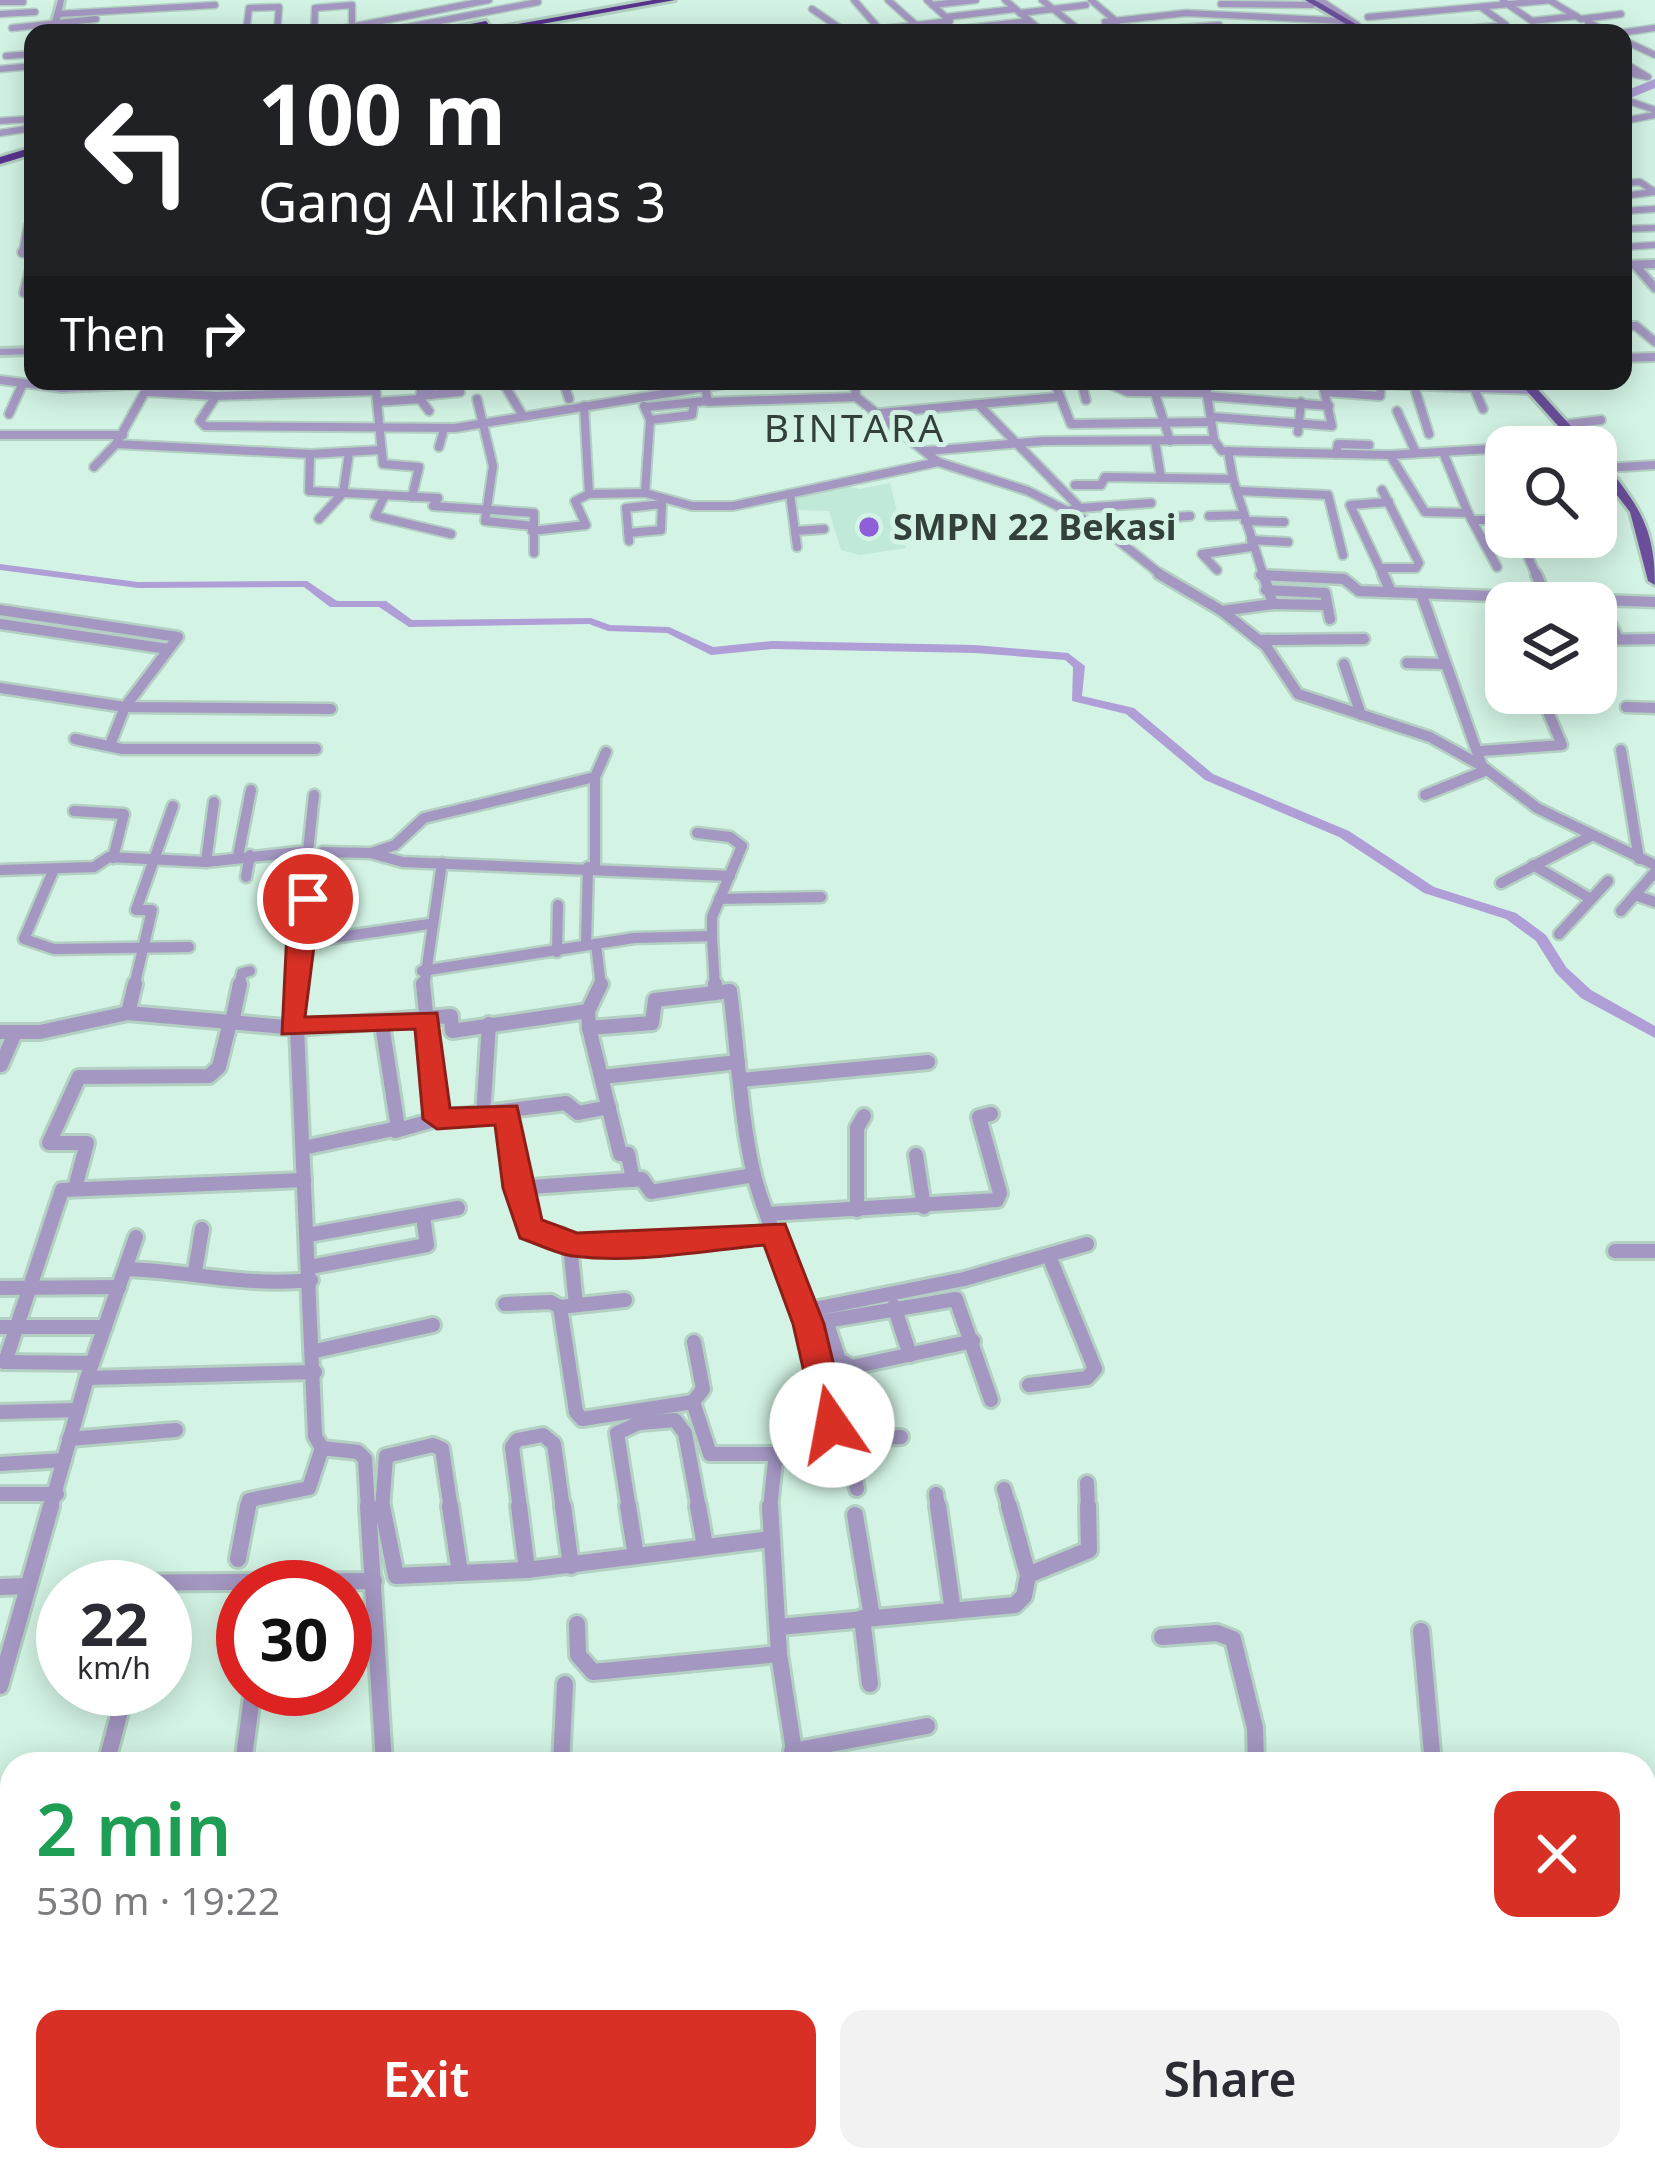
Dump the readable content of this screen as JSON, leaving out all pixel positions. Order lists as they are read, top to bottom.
{
  "districts": ["BINTARA"],
  "places": ["SMPN 22 Bekasi"],
  "page": {
    "turn": ["100 m", "Gang Al Ikhlas 3"],
    "then": "Then",
    "speed": "22 km/h",
    "limit": "30",
    "heading": ["2 min", "530 m · 19:22"],
    "buttons": ["Exit", "Share"]
  }
}
